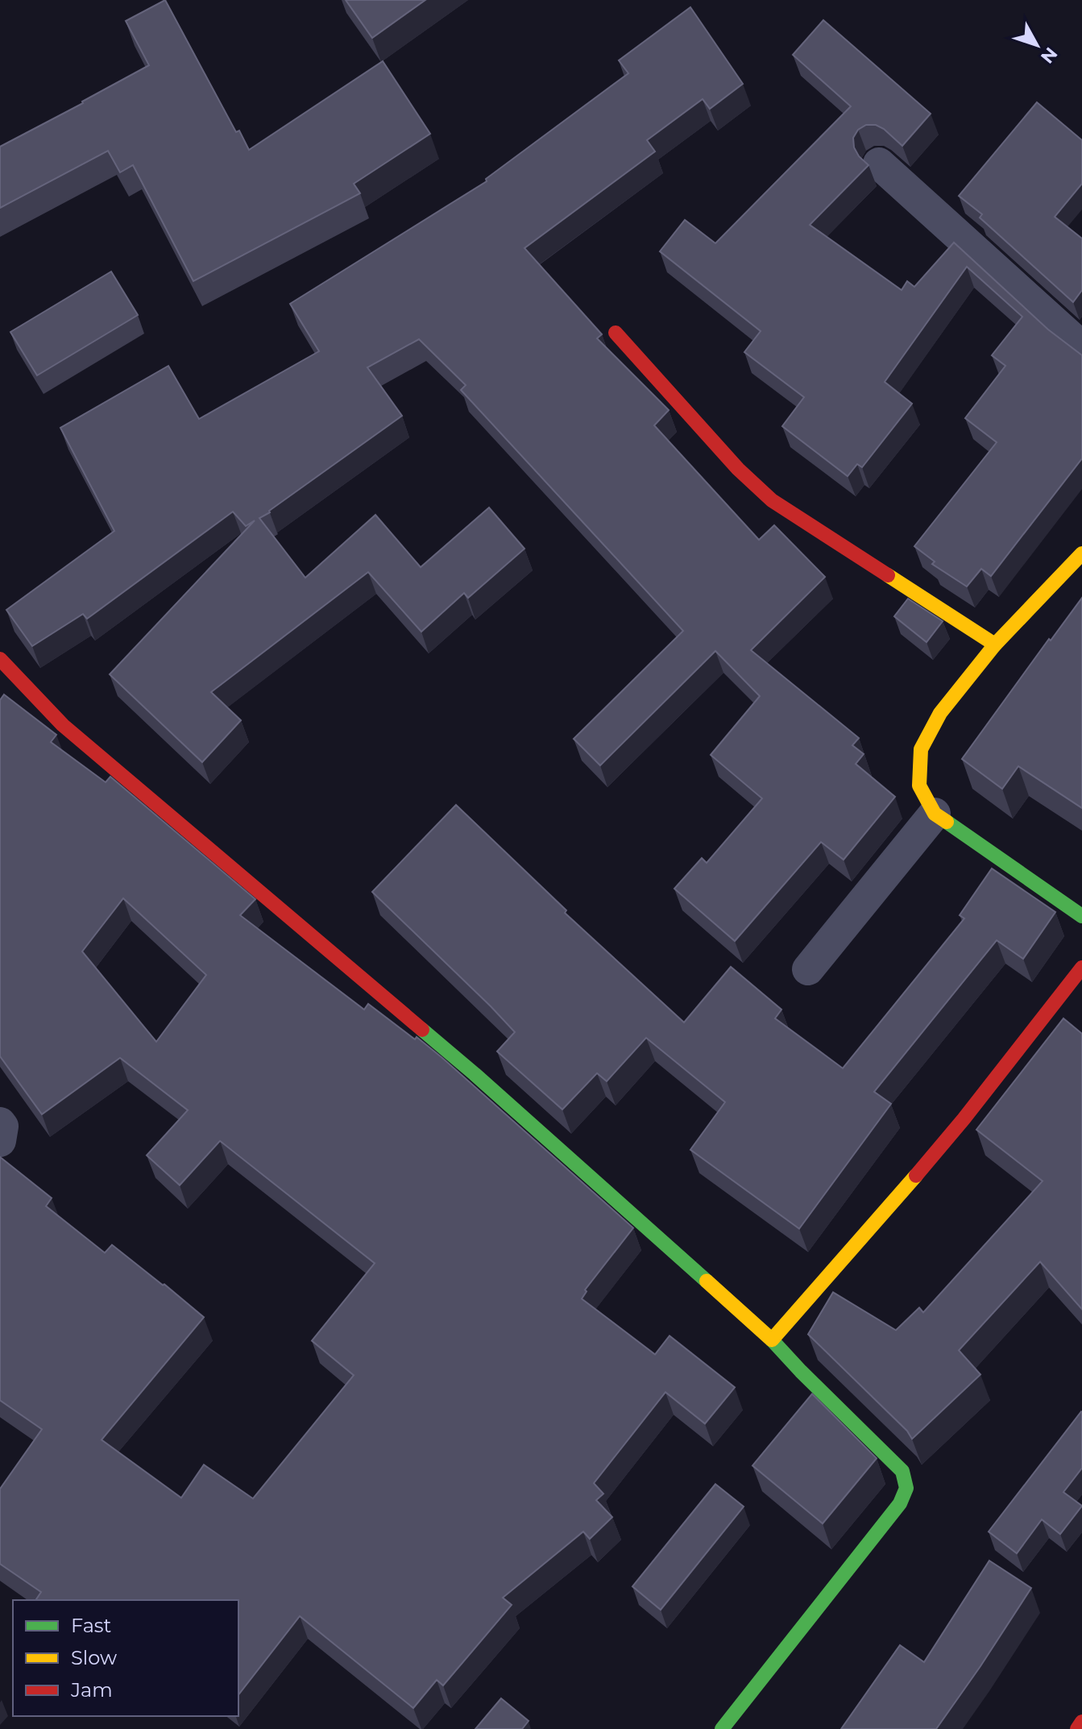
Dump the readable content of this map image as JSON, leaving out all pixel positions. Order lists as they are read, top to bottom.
{
  "legend": ["Fast", "Slow", "Jam"],
  "north": "bottom right"
}
